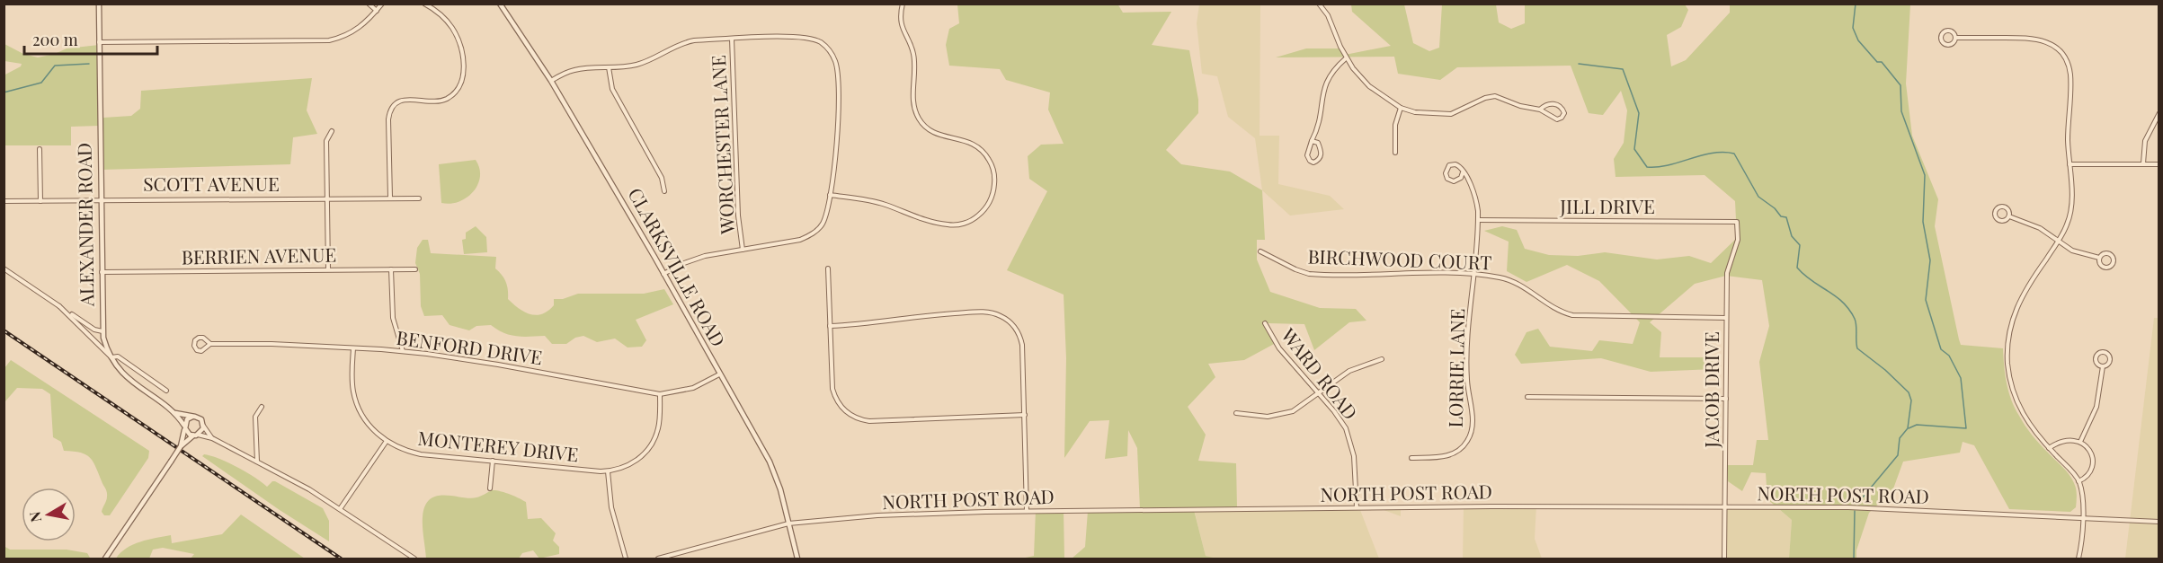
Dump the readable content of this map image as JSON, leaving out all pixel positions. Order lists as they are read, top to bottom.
{
  "streets": {
    "street": [
      "WORCHESTER LANE",
      "SCOTT AVENUE",
      "JILL DRIVE",
      "ALEXANDER ROAD",
      "BERRIEN AVENUE",
      "BIRCHWOOD COURT",
      "CLARKSVILLE ROAD",
      "BENFORD DRIVE",
      "LORRIE LANE",
      "WARD ROAD",
      "JACOB DRIVE",
      "MONTEREY DRIVE",
      "NORTH POST ROAD"
    ]
  },
  "crossings": [
    ["SCOTT AVENUE", "ALEXANDER ROAD"],
    ["JILL DRIVE", "LORRIE LANE"],
    ["JILL DRIVE", "JACOB DRIVE"],
    ["ALEXANDER ROAD", "BERRIEN AVENUE"],
    ["BIRCHWOOD COURT", "LORRIE LANE"],
    ["BIRCHWOOD COURT", "JACOB DRIVE"],
    ["CLARKSVILLE ROAD", "BENFORD DRIVE"],
    ["CLARKSVILLE ROAD", "NORTH POST ROAD"],
    ["BENFORD DRIVE", "MONTEREY DRIVE"],
    ["WARD ROAD", "NORTH POST ROAD"],
    ["JACOB DRIVE", "NORTH POST ROAD"]
  ],
  "scale_bar": "200 m",
  "north": "left"
}
